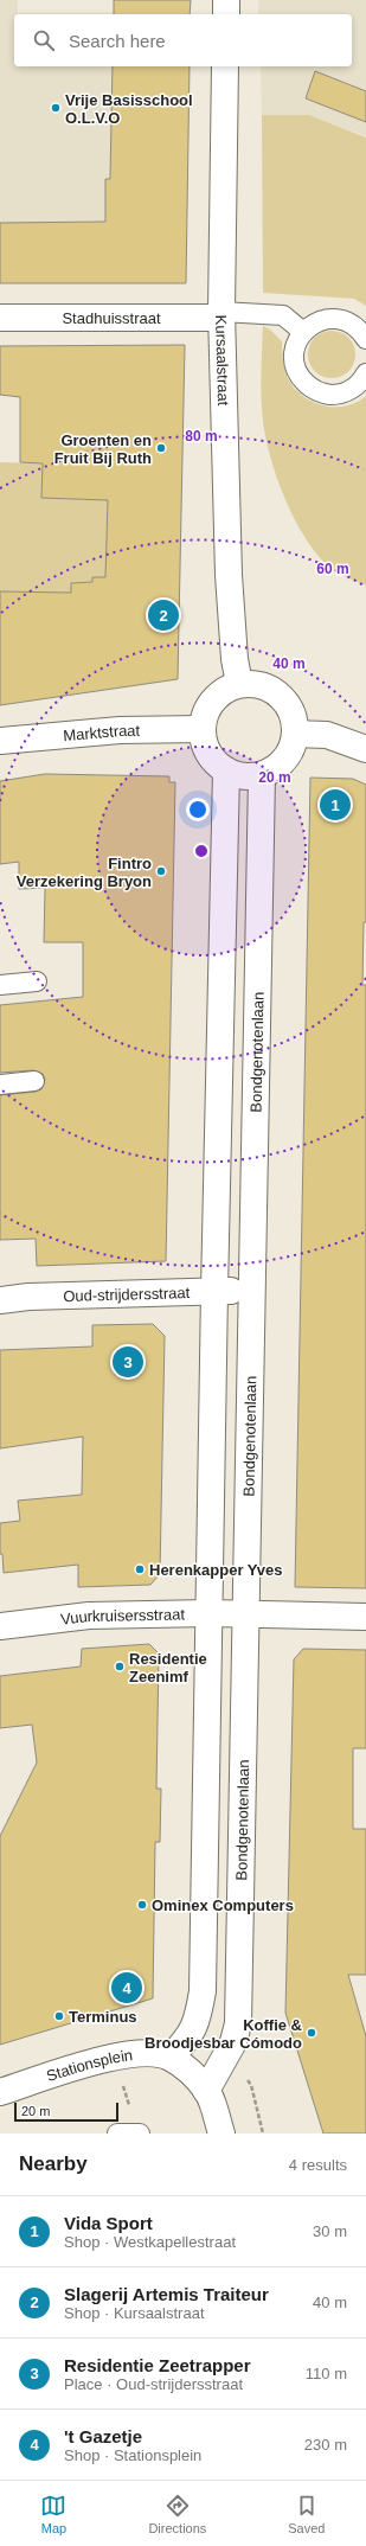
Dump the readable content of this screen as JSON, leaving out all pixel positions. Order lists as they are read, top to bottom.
{
  "streets": {
    "street": [
      "Stadhuisstraat",
      "Kursaalstraat",
      "Marktstraat",
      "Bondgenotenlaan",
      "Oud-strijdersstraat",
      "Vuurkruisersstraat",
      "Stationsplein"
    ]
  },
  "crossings": [
    ["Stadhuisstraat", "Kursaalstraat"],
    ["Kursaalstraat", "Marktstraat"],
    ["Kursaalstraat", "Bondgenotenlaan"],
    ["Marktstraat", "Bondgenotenlaan"],
    ["Bondgenotenlaan", "Oud-strijdersstraat"],
    ["Bondgenotenlaan", "Vuurkruisersstraat"],
    ["Bondgenotenlaan", "Stationsplein"]
  ],
  "places": [
    "Vrije Basisschool O.L.V.O",
    "Groenten en Fruit Bij Ruth",
    "Fintro Verzekering Bryon",
    "Herenkapper Yves",
    "Residentie Zeenimf",
    "Ominex Computers",
    "Terminus",
    "Koffie & Broodjesbar Cómodo"
  ],
  "scale_bar": "20 m",
  "page": {
    "search": "Search here",
    "pins": [
      "2",
      "1",
      "3",
      "4"
    ],
    "scale": "20 m",
    "heading": ["Nearby", "4 results"],
    "list": [
      {
        "mark": "1",
        "name": "Vida Sport",
        "note": "Shop · Westkapellestraat",
        "value": "30 m"
      },
      {
        "mark": "2",
        "name": "Slagerij Artemis Traiteur",
        "note": "Shop · Kursaalstraat",
        "value": "40 m"
      },
      {
        "mark": "3",
        "name": "Residentie Zeetrapper",
        "note": "Place · Oud-strijdersstraat",
        "value": "110 m"
      },
      {
        "mark": "4",
        "name": "'t Gazetje",
        "note": "Shop · Stationsplein",
        "value": "230 m"
      }
    ],
    "nav": ["Map", "Directions", "Saved"]
  },
  "rings": [
    "80 m",
    "60 m",
    "40 m",
    "20 m"
  ]
}
